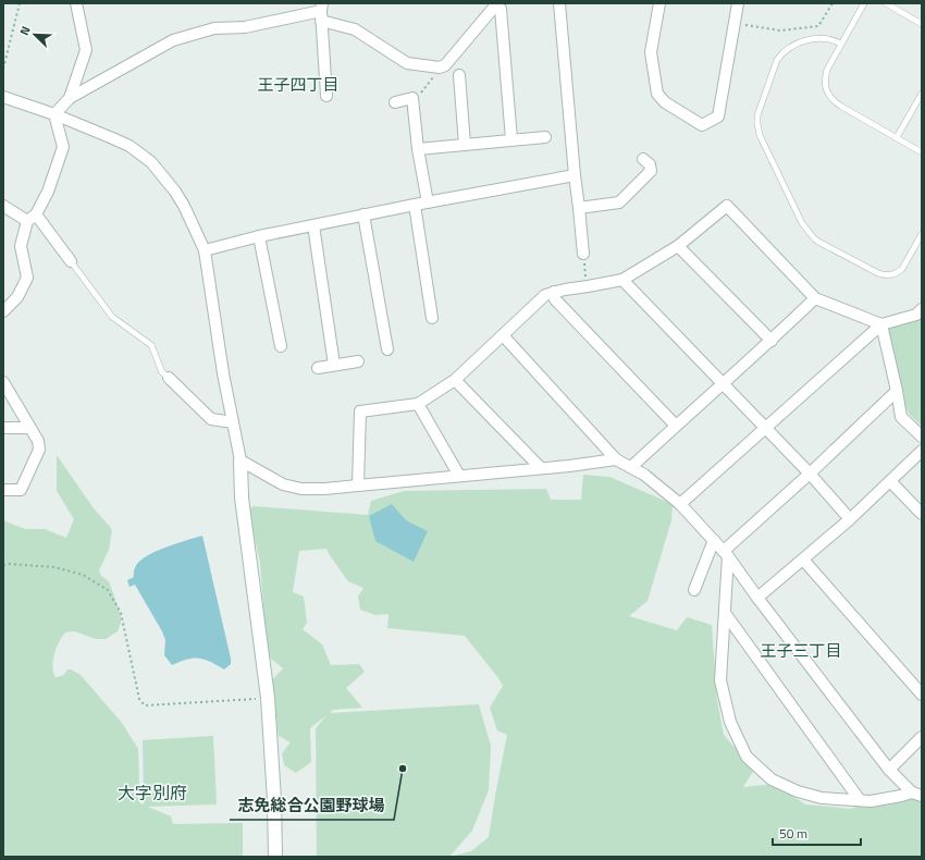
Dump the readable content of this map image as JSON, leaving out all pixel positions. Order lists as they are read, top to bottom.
{
  "districts": ["王子四丁目", "王子三丁目", "大字別府"],
  "places": ["志免総合公園野球場"],
  "scale_bar": "50 m",
  "north": "top left"
}
